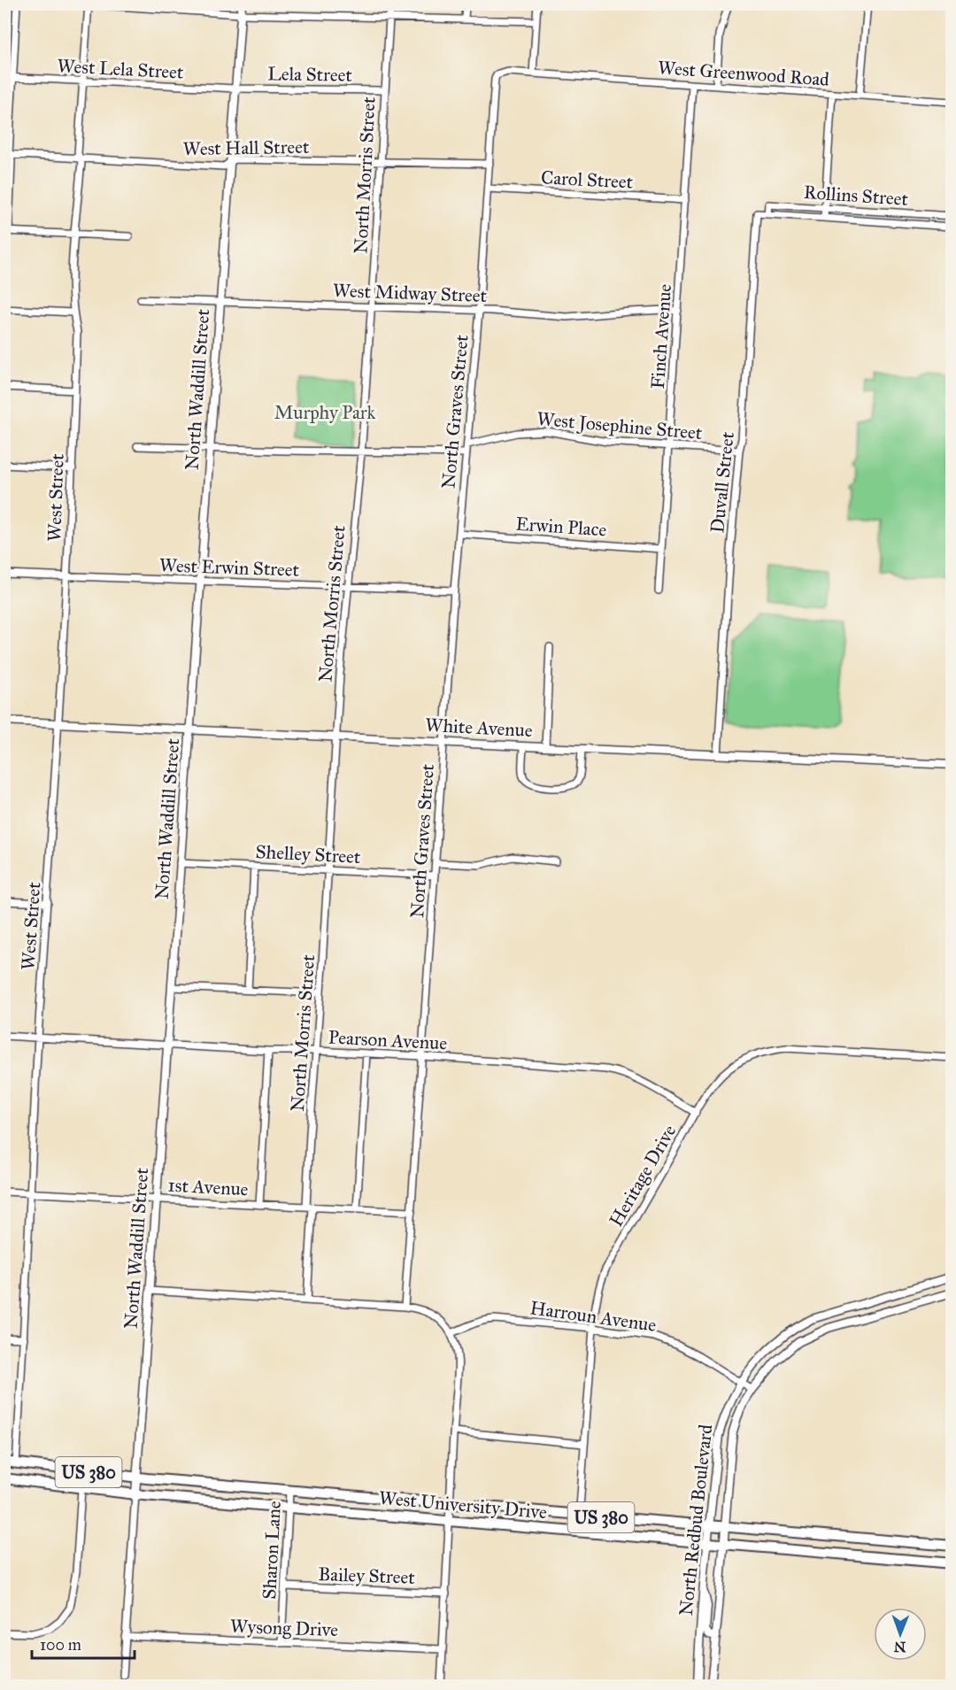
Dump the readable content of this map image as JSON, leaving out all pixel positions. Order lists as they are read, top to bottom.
{
  "streets": {
    "highway": ["US 380", "West University Drive"],
    "street": [
      "West Lela Street",
      "West Greenwood Road",
      "Lela Street",
      "West Hall Street",
      "North Morris Street",
      "Carol Street",
      "Rollins Street",
      "West Midway Street",
      "Finch Avenue",
      "North Waddill Street",
      "North Graves Street",
      "West Josephine Street",
      "Duvall Street",
      "West Street",
      "Erwin Place",
      "West Erwin Street",
      "White Avenue",
      "Shelley Street",
      "Pearson Avenue",
      "Heritage Drive",
      "1st Avenue",
      "Harroun Avenue",
      "North Redbud Boulevard",
      "Sharon Lane",
      "Bailey Street",
      "Wysong Drive"
    ]
  },
  "crossings": [
    ["West Lela Street", "Lela Street"],
    ["West Lela Street", "North Waddill Street"],
    ["West Lela Street", "West Street"],
    ["West Greenwood Road", "Finch Avenue"],
    ["West Greenwood Road", "North Graves Street"],
    ["Lela Street", "North Morris Street"],
    ["Lela Street", "North Waddill Street"],
    ["West Hall Street", "North Morris Street"],
    ["West Hall Street", "North Waddill Street"],
    ["West Hall Street", "North Graves Street"],
    ["West Hall Street", "West Street"],
    ["North Morris Street", "West Midway Street"],
    ["North Morris Street", "West Erwin Street"],
    ["North Morris Street", "White Avenue"],
    ["North Morris Street", "Shelley Street"],
    ["North Morris Street", "Pearson Avenue"],
    ["North Morris Street", "1st Avenue"],
    ["Carol Street", "Finch Avenue"],
    ["Carol Street", "North Graves Street"],
    ["Rollins Street", "Duvall Street"],
    ["West Midway Street", "Finch Avenue"],
    ["West Midway Street", "North Waddill Street"],
    ["West Midway Street", "North Graves Street"],
    ["Finch Avenue", "West Josephine Street"],
    ["Finch Avenue", "Erwin Place"],
    ["North Waddill Street", "West Erwin Street"],
    ["North Waddill Street", "White Avenue"],
    ["North Waddill Street", "Shelley Street"],
    ["North Waddill Street", "Pearson Avenue"],
    ["North Waddill Street", "1st Avenue"],
    ["North Waddill Street", "West University Drive"],
    ["North Waddill Street", "Wysong Drive"],
    ["North Graves Street", "West Josephine Street"],
    ["North Graves Street", "Erwin Place"],
    ["North Graves Street", "West Erwin Street"],
    ["North Graves Street", "White Avenue"],
    ["North Graves Street", "Shelley Street"],
    ["North Graves Street", "Pearson Avenue"],
    ["North Graves Street", "1st Avenue"],
    ["West Josephine Street", "Duvall Street"],
    ["Duvall Street", "White Avenue"],
    ["West Street", "West Erwin Street"],
    ["West Street", "White Avenue"],
    ["West Street", "Pearson Avenue"],
    ["West Street", "1st Avenue"],
    ["West Street", "West University Drive"],
    ["Pearson Avenue", "Heritage Drive"],
    ["Heritage Drive", "Harroun Avenue"],
    ["Heritage Drive", "West University Drive"],
    ["Harroun Avenue", "North Redbud Boulevard"],
    ["West University Drive", "North Redbud Boulevard"],
    ["West University Drive", "Sharon Lane"],
    ["Sharon Lane", "Bailey Street"],
    ["Sharon Lane", "Wysong Drive"]
  ],
  "parks": ["Murphy Park"],
  "scale_bar": "100 m",
  "north": "bottom"
}
